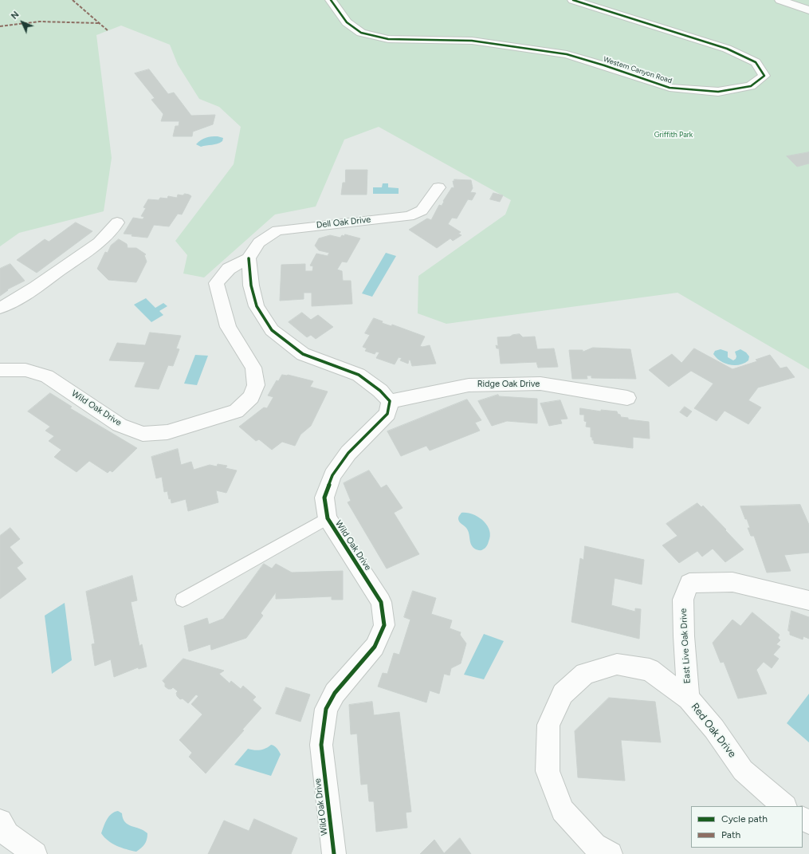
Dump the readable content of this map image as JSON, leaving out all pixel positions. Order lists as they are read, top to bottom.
{
  "streets": {
    "street": [
      "Western Canyon Road",
      "Dell Oak Drive",
      "Ridge Oak Drive",
      "Wild Oak Drive",
      "East Live Oak Drive",
      "Red Oak Drive"
    ]
  },
  "crossings": [
    ["Dell Oak Drive", "Wild Oak Drive"],
    ["Ridge Oak Drive", "Wild Oak Drive"],
    ["East Live Oak Drive", "Red Oak Drive"]
  ],
  "parks": ["Griffith Park"],
  "legend": ["Cycle path", "Path"],
  "north": "top left"
}
